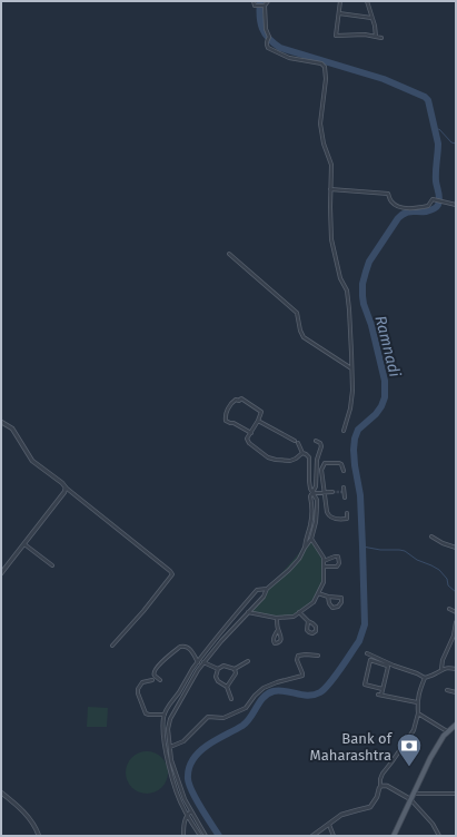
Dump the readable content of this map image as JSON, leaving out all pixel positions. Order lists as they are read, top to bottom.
{
  "water": ["Ramnadi"],
  "places": {
    "bank": ["Bank of Maharashtra"]
  }
}
